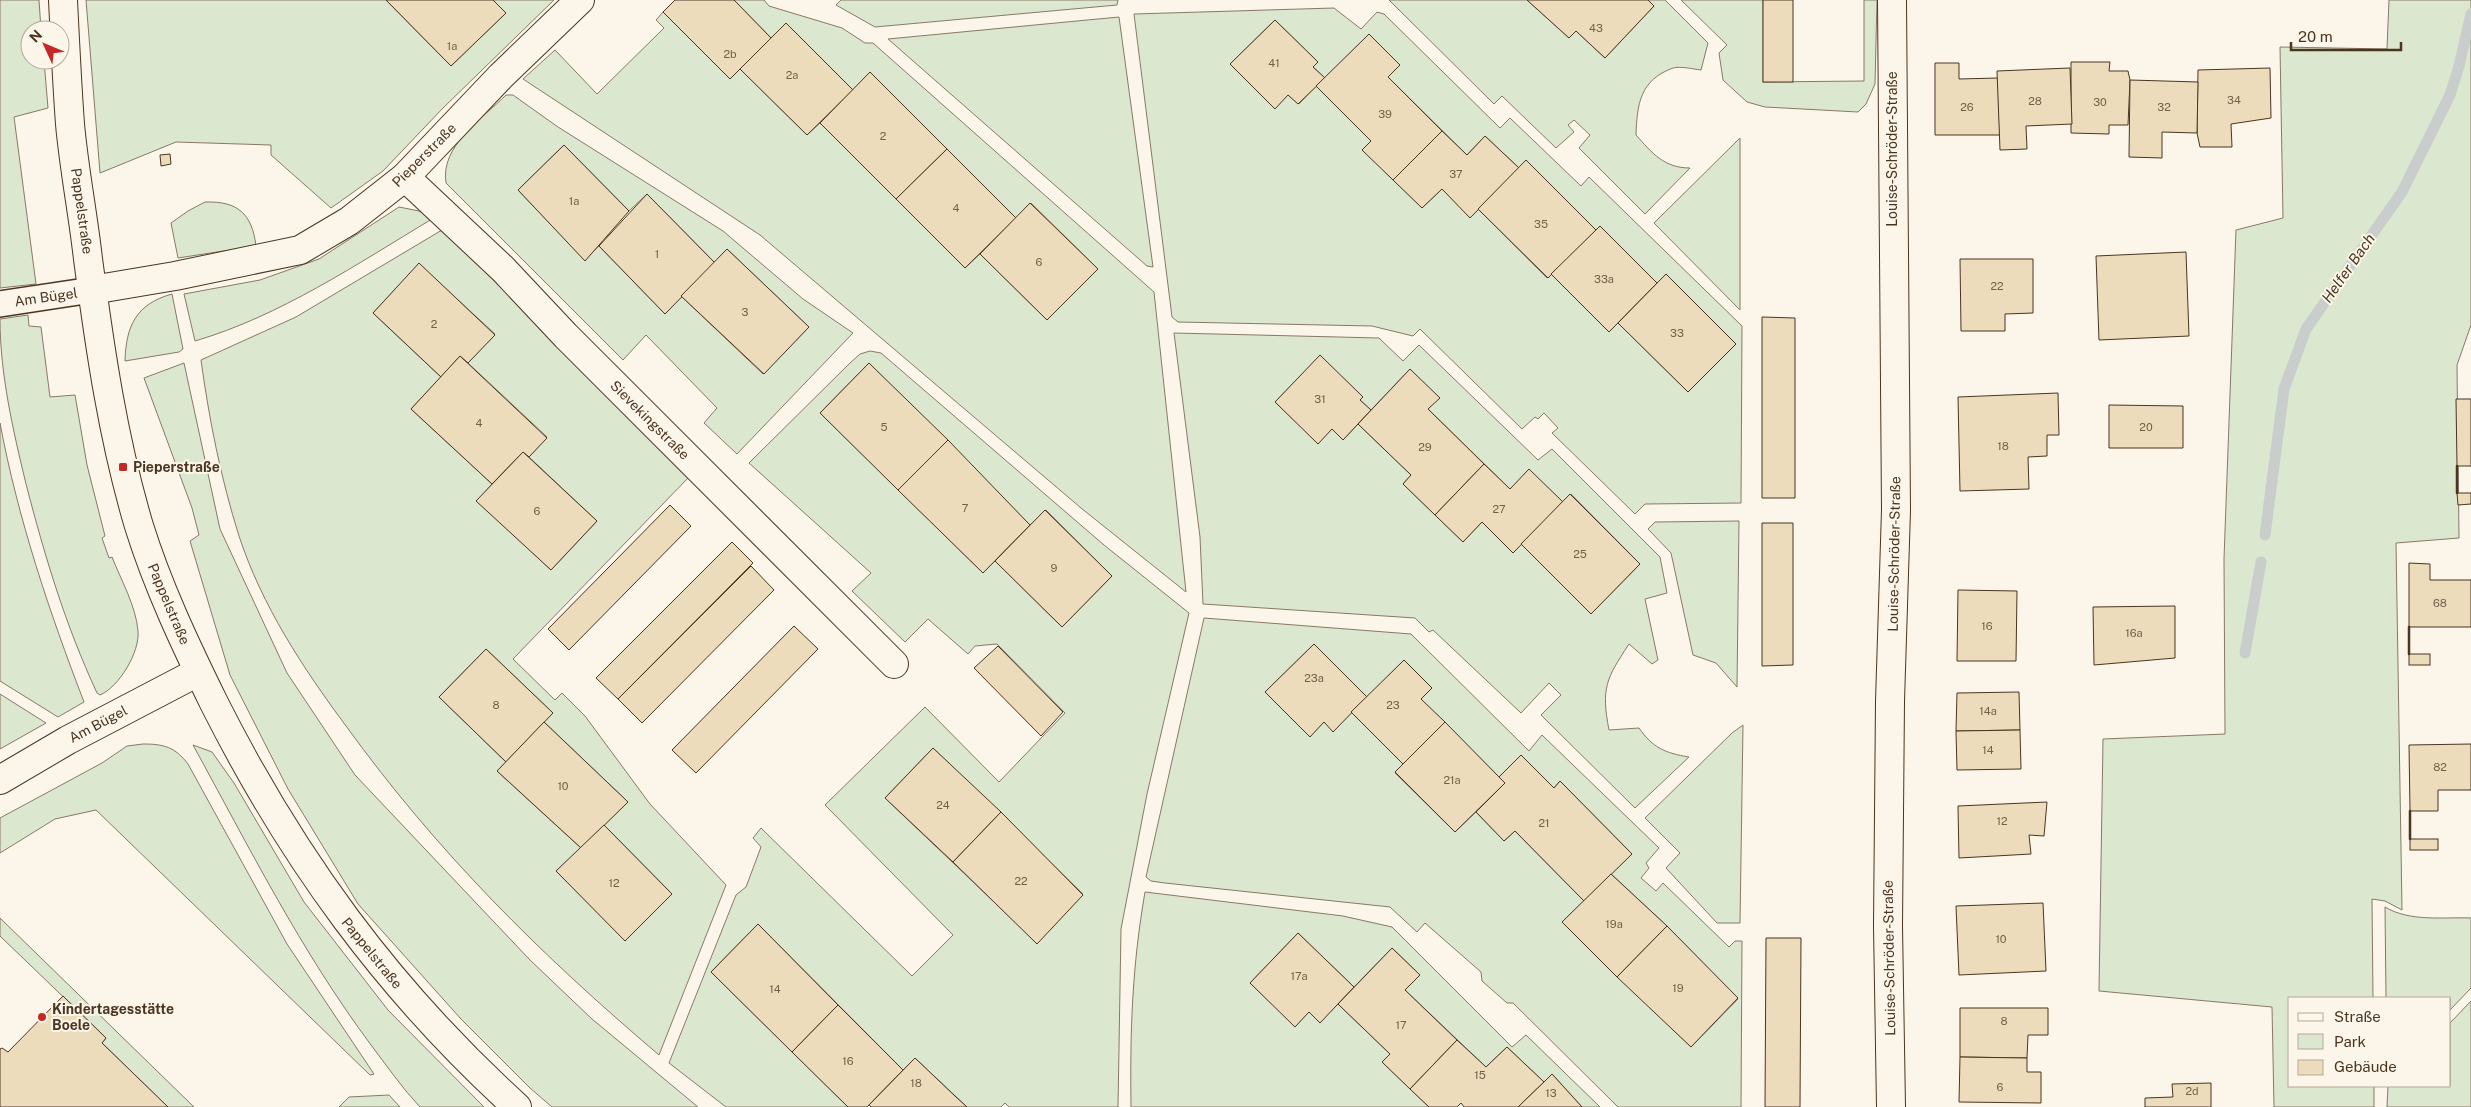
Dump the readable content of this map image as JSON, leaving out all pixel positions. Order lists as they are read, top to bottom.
{
  "streets": {
    "street": [
      "Louise-Schröder-Straße",
      "Pieperstraße",
      "Pappelstraße",
      "Am Bügel",
      "Sievekingstraße"
    ]
  },
  "crossings": [
    ["Pieperstraße", "Pappelstraße"],
    ["Pieperstraße", "Am Bügel"],
    ["Pieperstraße", "Sievekingstraße"],
    ["Pappelstraße", "Am Bügel"]
  ],
  "water": ["Helfer Bach"],
  "places": {
    "transit": ["Pieperstraße"],
    "other": ["Kindertagesstätte Boele"]
  },
  "house_numbers": [
    "43",
    "1a",
    "2b",
    "41",
    "2a",
    "34",
    "28",
    "30",
    "26",
    "32",
    "39",
    "2",
    "37",
    "1a",
    "4",
    "35",
    "1",
    "6",
    "33a",
    "22",
    "3",
    "2",
    "33",
    "31",
    "4",
    "5",
    "20",
    "18",
    "29",
    "7",
    "27",
    "6",
    "25",
    "9",
    "68",
    "16",
    "16a",
    "23a",
    "8",
    "23",
    "14a",
    "14",
    "82",
    "21a",
    "10",
    "24",
    "12",
    "21",
    "22",
    "12",
    "19a",
    "10",
    "17a",
    "19",
    "14",
    "8",
    "17",
    "16",
    "15",
    "18",
    "6",
    "2d",
    "13"
  ],
  "legend": ["Straße", "Park", "Gebäude"],
  "scale_bar": "20 m",
  "north": "top left"
}
